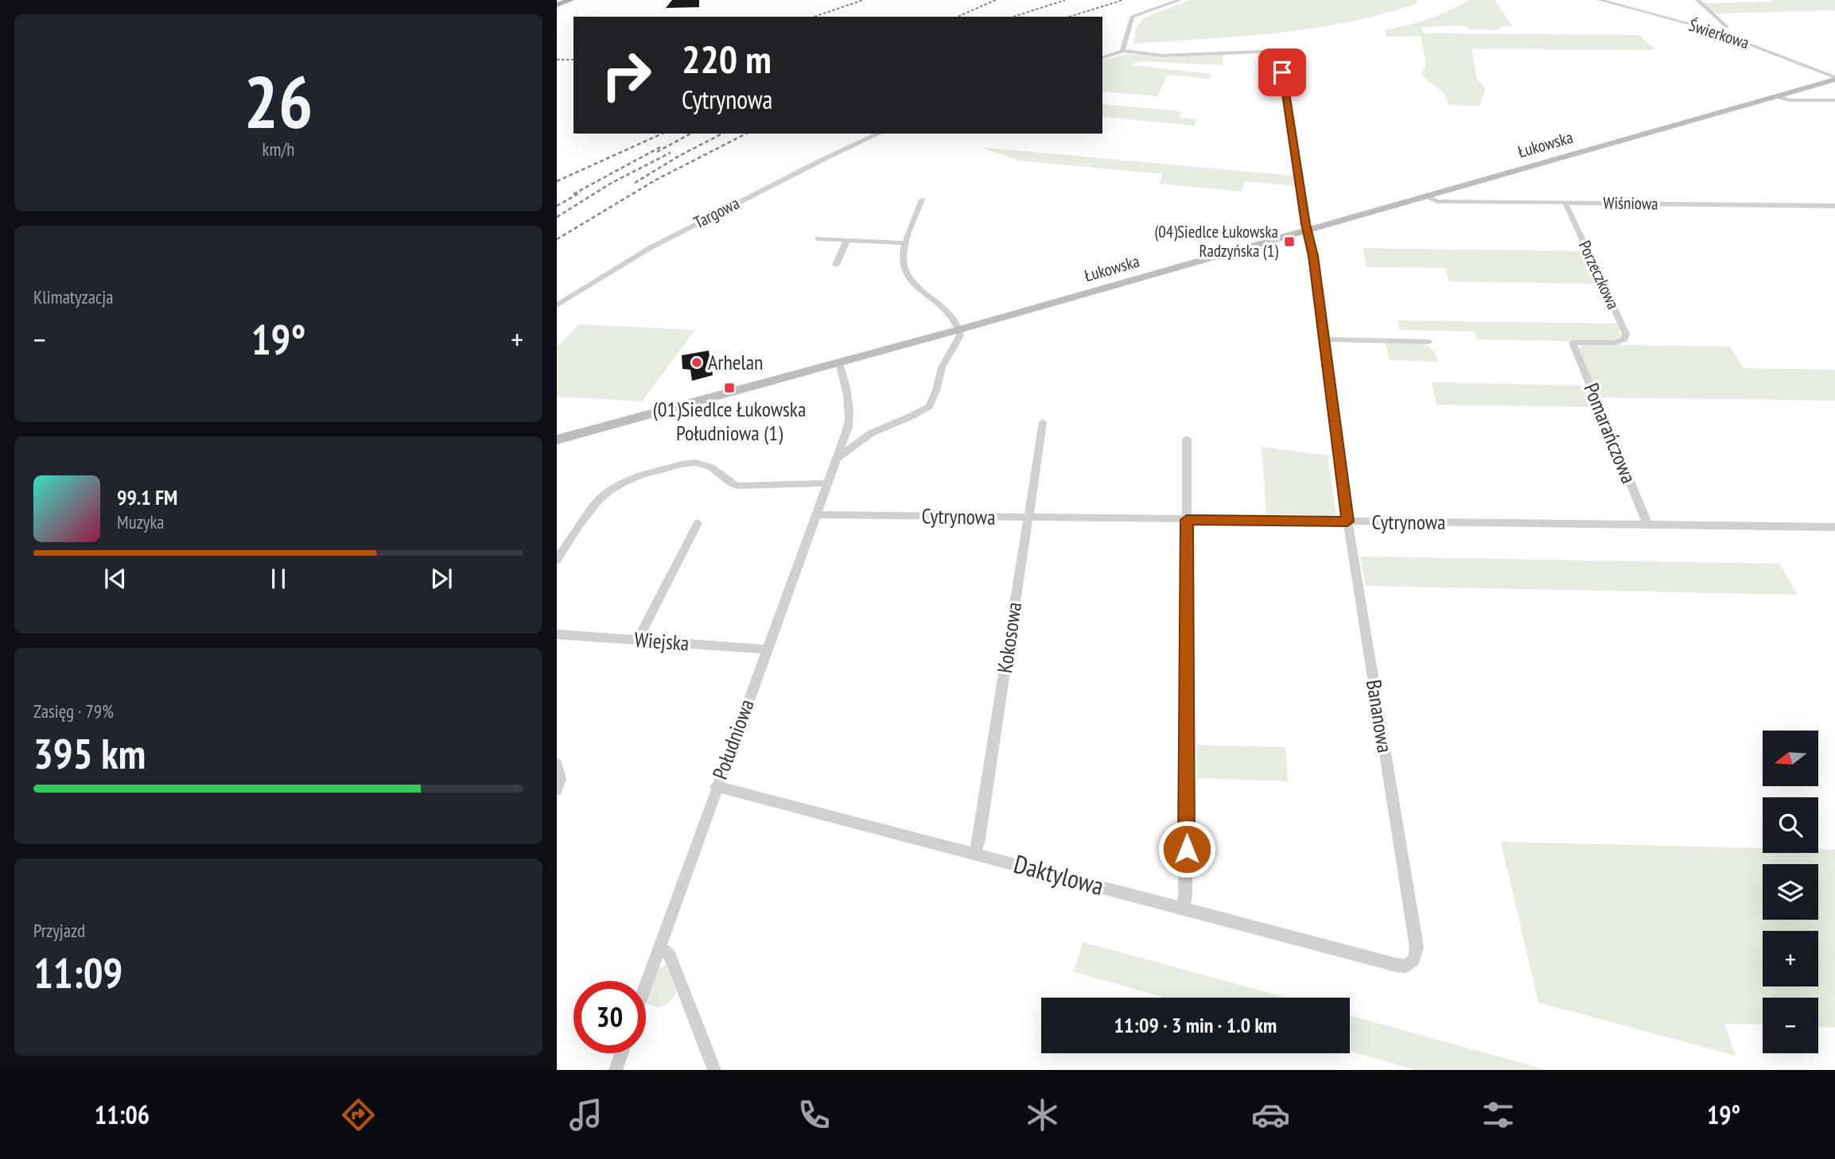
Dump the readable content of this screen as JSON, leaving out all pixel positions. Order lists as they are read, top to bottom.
{
  "streets": {
    "main road": ["Łukowska"],
    "street": [
      "Świerkowa",
      "Wiśniowa",
      "Targowa",
      "Porzeczkowa",
      "Pomarańczowa",
      "Cytrynowa",
      "Kokosowa",
      "Wiejska",
      "Bananowa",
      "Południowa",
      "Daktylowa"
    ]
  },
  "crossings": [
    ["Świerkowa", "Łukowska"],
    ["Łukowska", "Wiśniowa"],
    ["Łukowska", "Bananowa"],
    ["Łukowska", "Południowa"],
    ["Wiśniowa", "Porzeczkowa"],
    ["Porzeczkowa", "Pomarańczowa"],
    ["Pomarańczowa", "Cytrynowa"],
    ["Cytrynowa", "Kokosowa"],
    ["Cytrynowa", "Bananowa"],
    ["Cytrynowa", "Południowa"],
    ["Kokosowa", "Daktylowa"],
    ["Wiejska", "Południowa"],
    ["Bananowa", "Daktylowa"],
    ["Południowa", "Daktylowa"]
  ],
  "places": {
    "transit": ["(04)Siedlce Łukowska Radzyńska (1)", "(01)Siedlce Łukowska Południowa (1)"],
    "other": ["Arhelan"]
  },
  "north": "left",
  "page": {
    "tile": [
      ["26", "km/h"],
      "Klimatyzacja",
      ["Zasięg · 79%", "395 km"],
      ["Przyjazd", "11:09"]
    ],
    "turn": ["220 m", "Cytrynowa"],
    "heat": ["−", "19°", "+"],
    "song": ["99.1 FM", "Muzyka"],
    "map_buttons": ["+", "−"],
    "limit": "30",
    "trip": "11:09 · 3 min · 1.0 km",
    "tabs": ["11:06", "19°"]
  }
}
